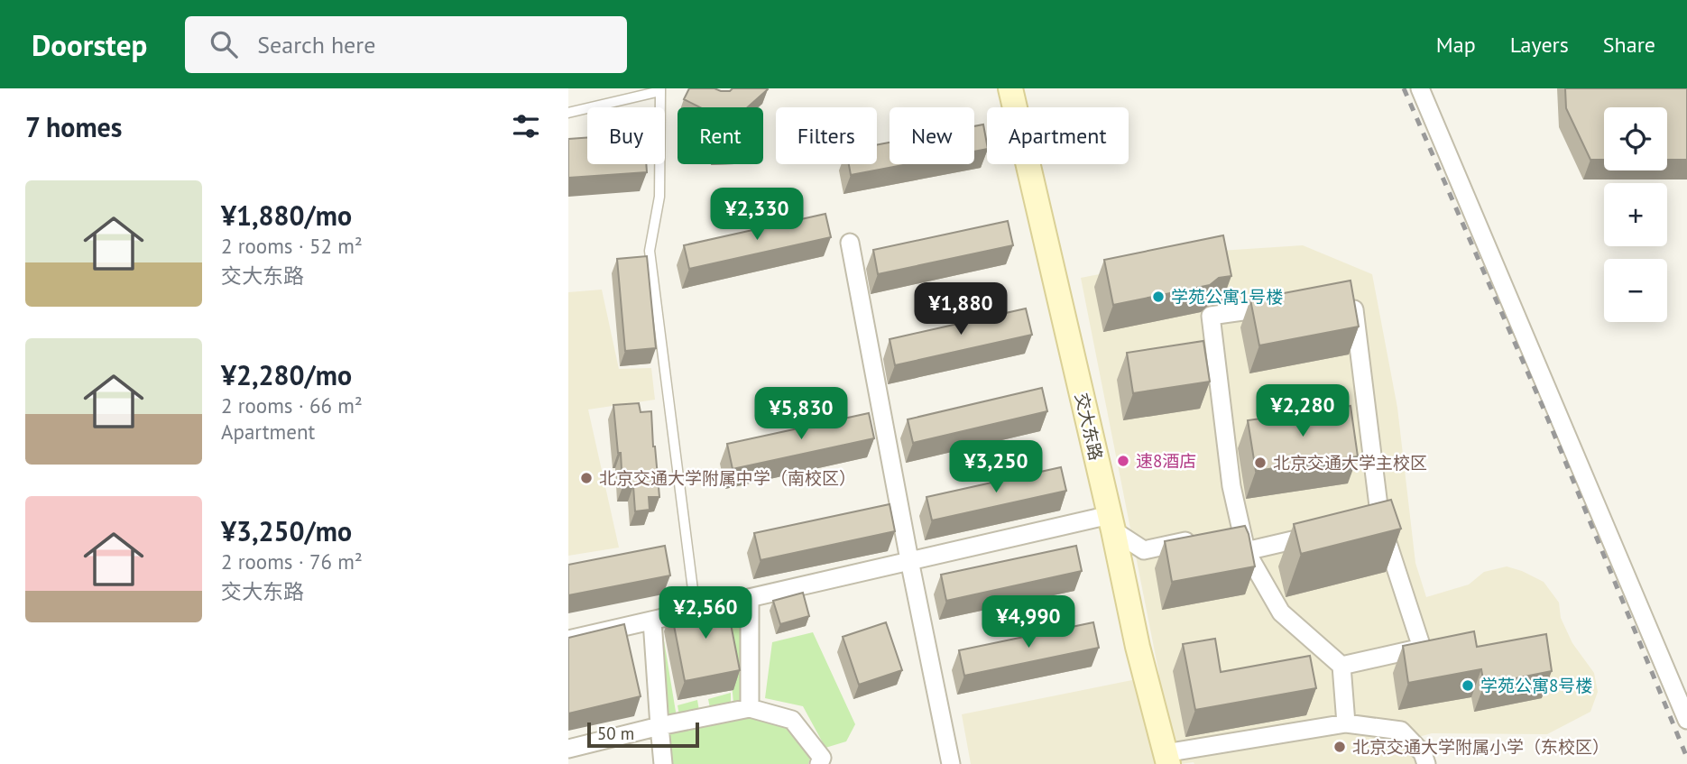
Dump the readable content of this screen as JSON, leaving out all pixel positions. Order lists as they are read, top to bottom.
{
  "streets": {
    "street": ["交大东路"]
  },
  "places": [
    "学苑公寓1号楼",
    "速8酒店",
    "北京交通大学主校区",
    "北京交通大学附属中学（南校区）",
    "学苑公寓8号楼",
    "北京交通大学附属小学（东校区）"
  ],
  "scale_bar": "50 m",
  "page": {
    "header": "Doorstep",
    "search": "Search here",
    "nav": ["Map", "Layers", "Share"],
    "heading": "7 homes",
    "map_buttons": ["+", "−"],
    "chip": [
      "Buy",
      "Rent",
      "Filters",
      "New",
      "Apartment"
    ],
    "list": [
      {
        "name": "¥1,880/mo",
        "note": "2 rooms · 52 m² · 交大东路"
      },
      {
        "name": "¥2,280/mo",
        "note": "2 rooms · 66 m² · Apartment"
      },
      {
        "name": "¥3,250/mo",
        "note": "2 rooms · 76 m² · 交大东路"
      }
    ],
    "price": [
      "¥2,330",
      "¥1,880",
      "¥2,280",
      "¥5,830",
      "¥3,250",
      "¥2,560",
      "¥4,990"
    ],
    "scale": "50 m"
  }
}
